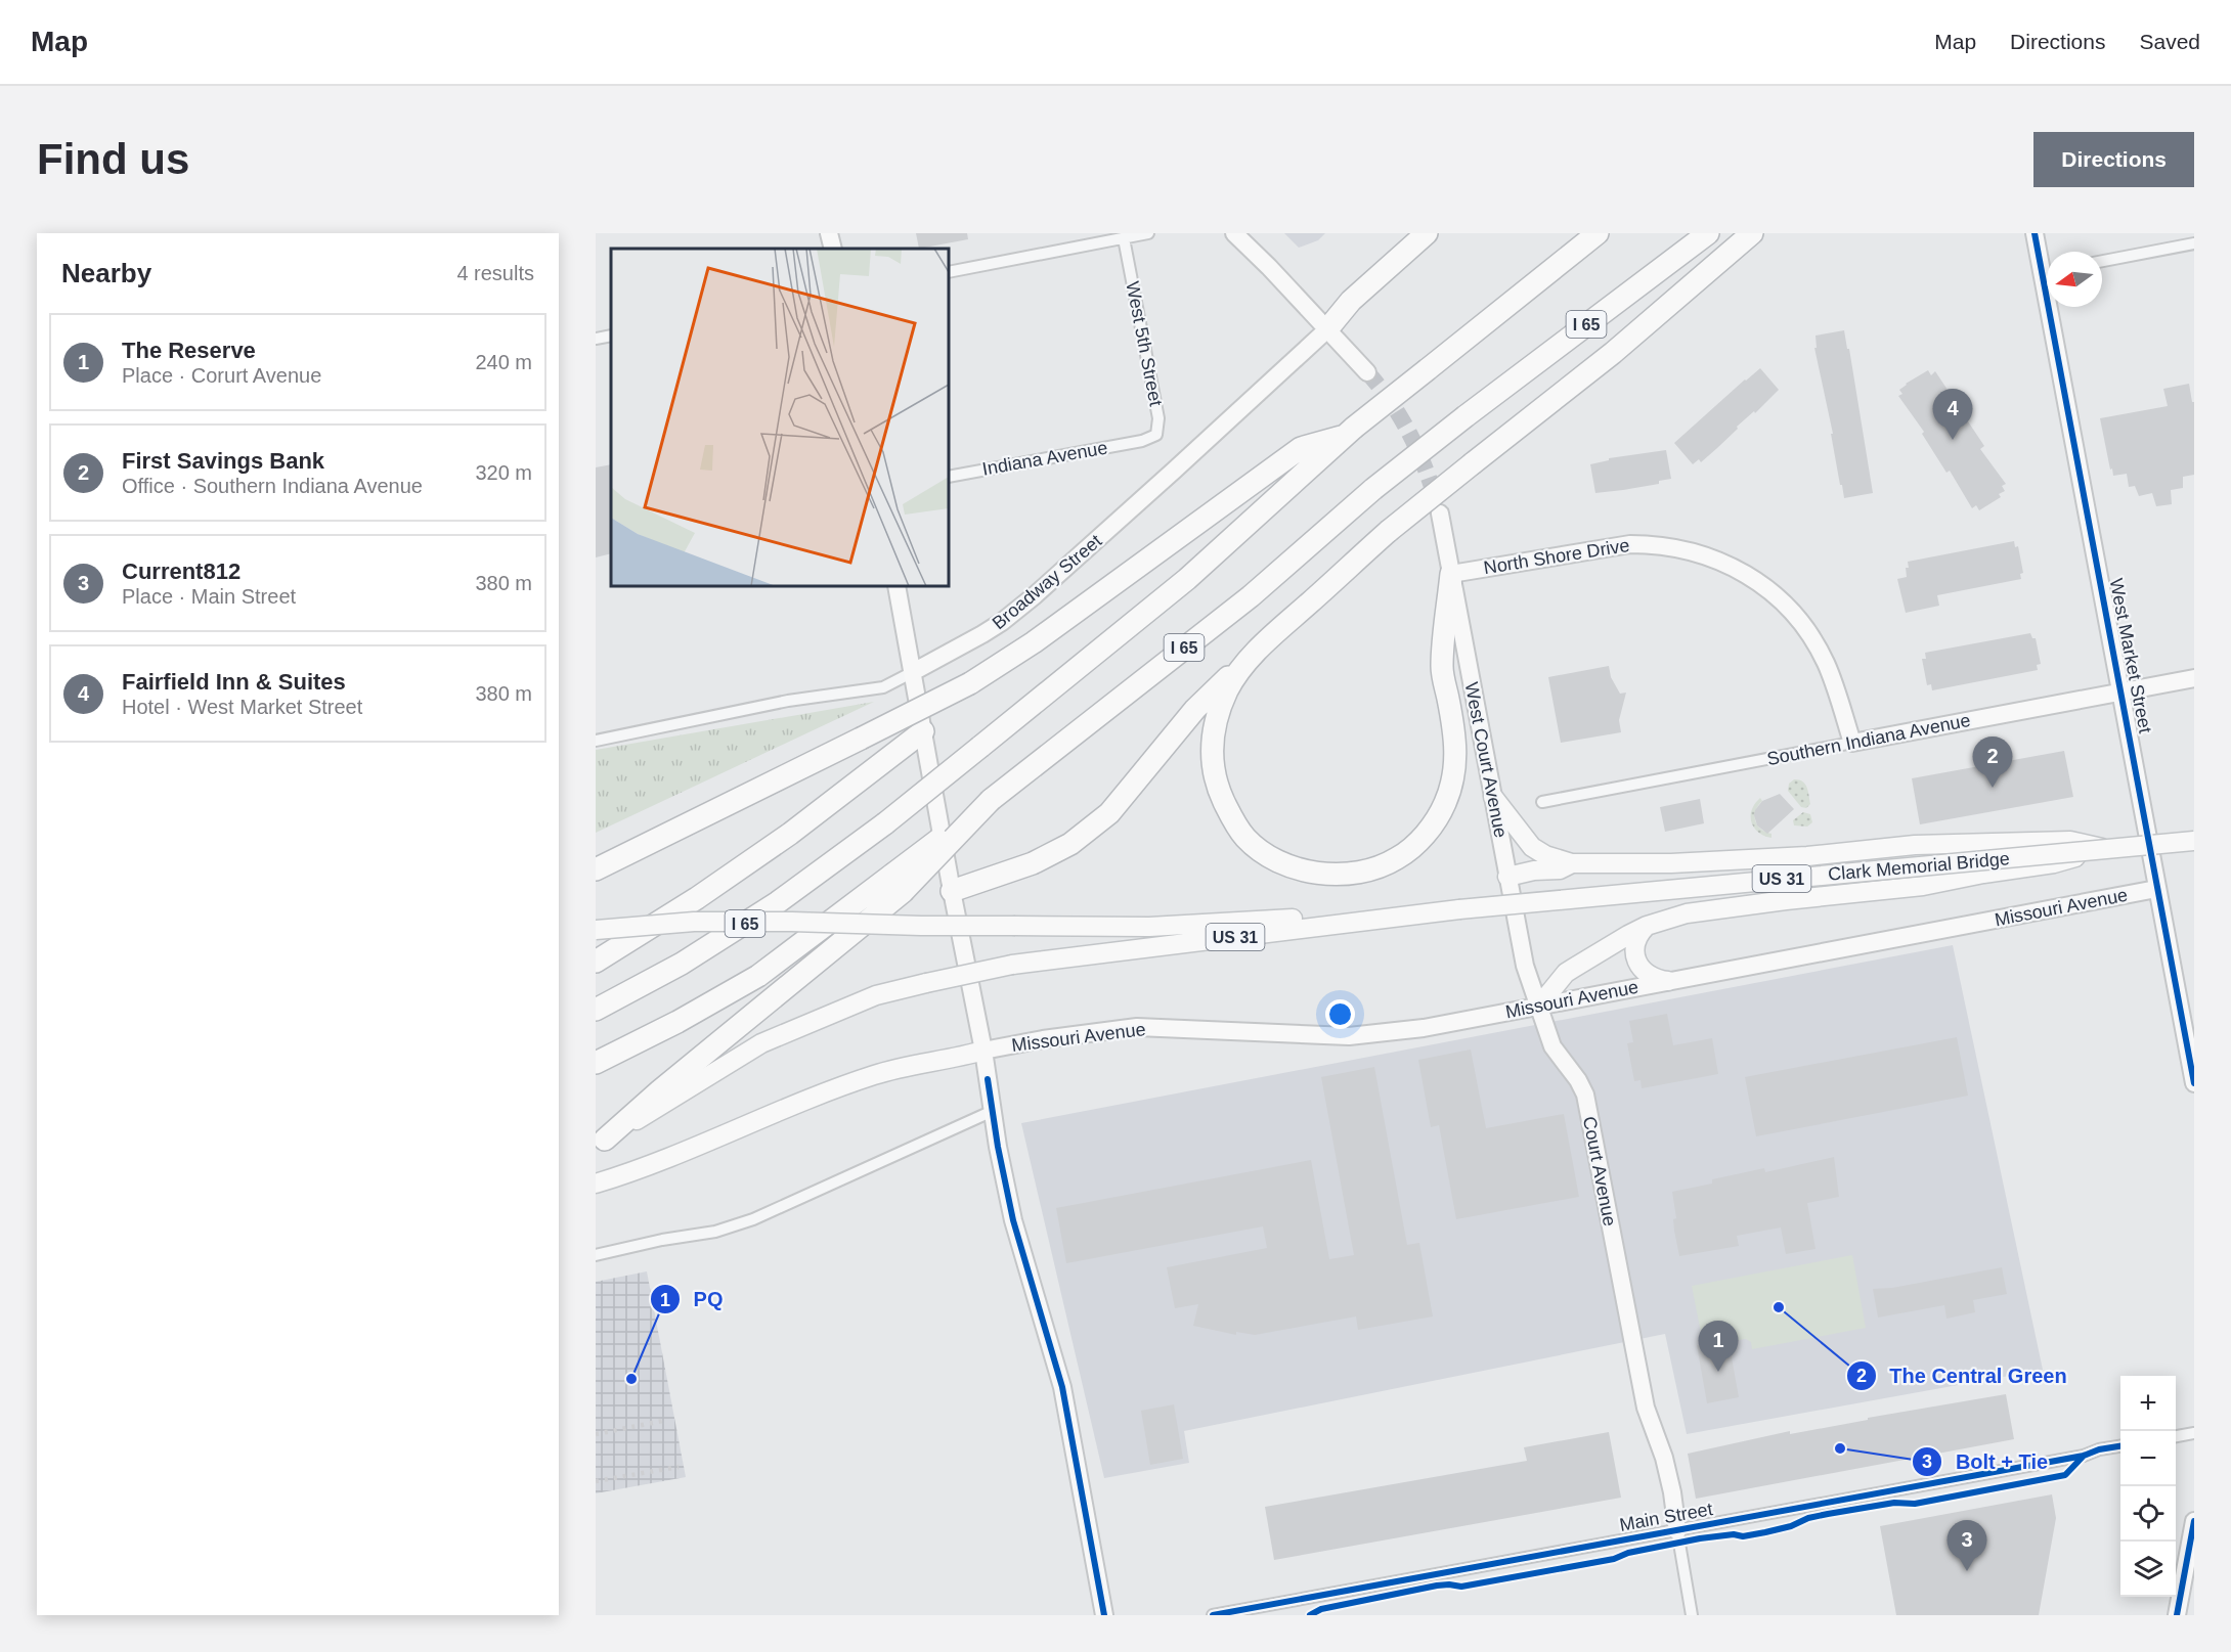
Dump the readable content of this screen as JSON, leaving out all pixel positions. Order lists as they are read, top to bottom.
{
  "streets": {
    "highway": ["I 65"],
    "main road": ["Clark Memorial Bridge", "US 31"],
    "street": [
      "West 5th Street",
      "Indiana Avenue",
      "North Shore Drive",
      "Broadway Street",
      "West Market Street",
      "Southern Indiana Avenue",
      "West Court Avenue",
      "Missouri Avenue",
      "Court Avenue",
      "Main Street"
    ]
  },
  "crossings": [
    ["West 5th Street", "Indiana Avenue"],
    ["North Shore Drive", "Southern Indiana Avenue"],
    ["North Shore Drive", "West Court Avenue"],
    ["West Market Street", "Southern Indiana Avenue"],
    ["West Market Street", "Missouri Avenue"],
    ["West Court Avenue", "Missouri Avenue"],
    ["West Court Avenue", "Court Avenue"],
    ["Clark Memorial Bridge", "US 31"],
    ["Missouri Avenue", "Court Avenue"],
    ["Court Avenue", "Main Street"]
  ],
  "places": ["The Central Green", "PQ", "Bolt + Tie"],
  "north": "left",
  "page": {
    "header": "Map",
    "nav": ["Map", "Directions", "Saved"],
    "buttons": "Directions",
    "title": "Find us",
    "heading": ["Nearby", "4 results"],
    "list": [
      {
        "mark": "1",
        "name": "The Reserve",
        "note": "Place · Corurt Avenue",
        "value": "240 m"
      },
      {
        "mark": "2",
        "name": "First Savings Bank",
        "note": "Office · Southern Indiana Avenue",
        "value": "320 m"
      },
      {
        "mark": "3",
        "name": "Current812",
        "note": "Place · Main Street",
        "value": "380 m"
      },
      {
        "mark": "4",
        "name": "Fairfield Inn & Suites",
        "note": "Hotel · West Market Street",
        "value": "380 m"
      }
    ],
    "pins": [
      "4",
      "2",
      "1",
      "3"
    ],
    "map_buttons": ["+", "−"]
  }
}
